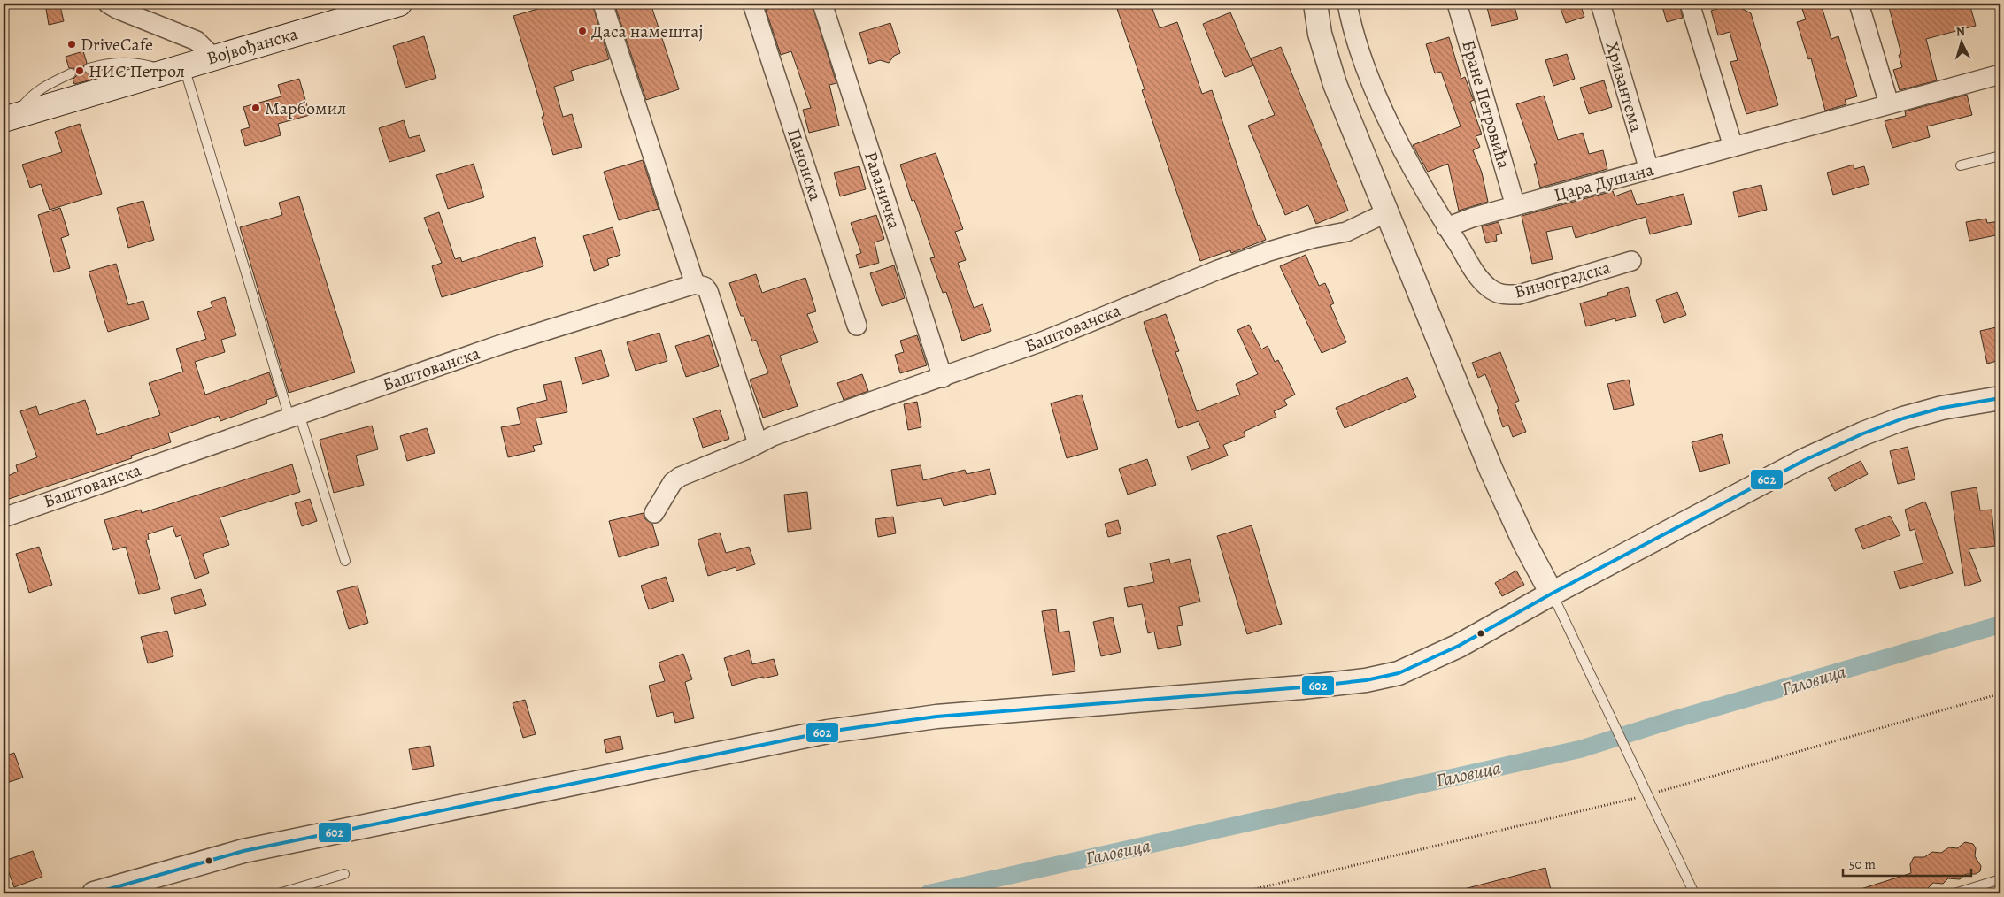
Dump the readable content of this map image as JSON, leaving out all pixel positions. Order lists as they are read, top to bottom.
{
  "streets": {
    "main road": ["Војвођанска"],
    "street": [
      "Хризантема",
      "Бране Петровића",
      "Панонска",
      "Цара Душана",
      "Раваничка",
      "Виноградска",
      "Баштованска"
    ]
  },
  "crossings": [
    ["Хризантема", "Цара Душана"],
    ["Бране Петровића", "Цара Душана"],
    ["Цара Душана", "Виноградска"],
    ["Раваничка", "Баштованска"]
  ],
  "water": ["Галовица"],
  "places": [
    "Даса намештај",
    "DriveCafe",
    "НИС Петрол",
    "Марбомил"
  ],
  "lines": ["transit line 602"],
  "scale_bar": "50 m",
  "north": "top"
}
